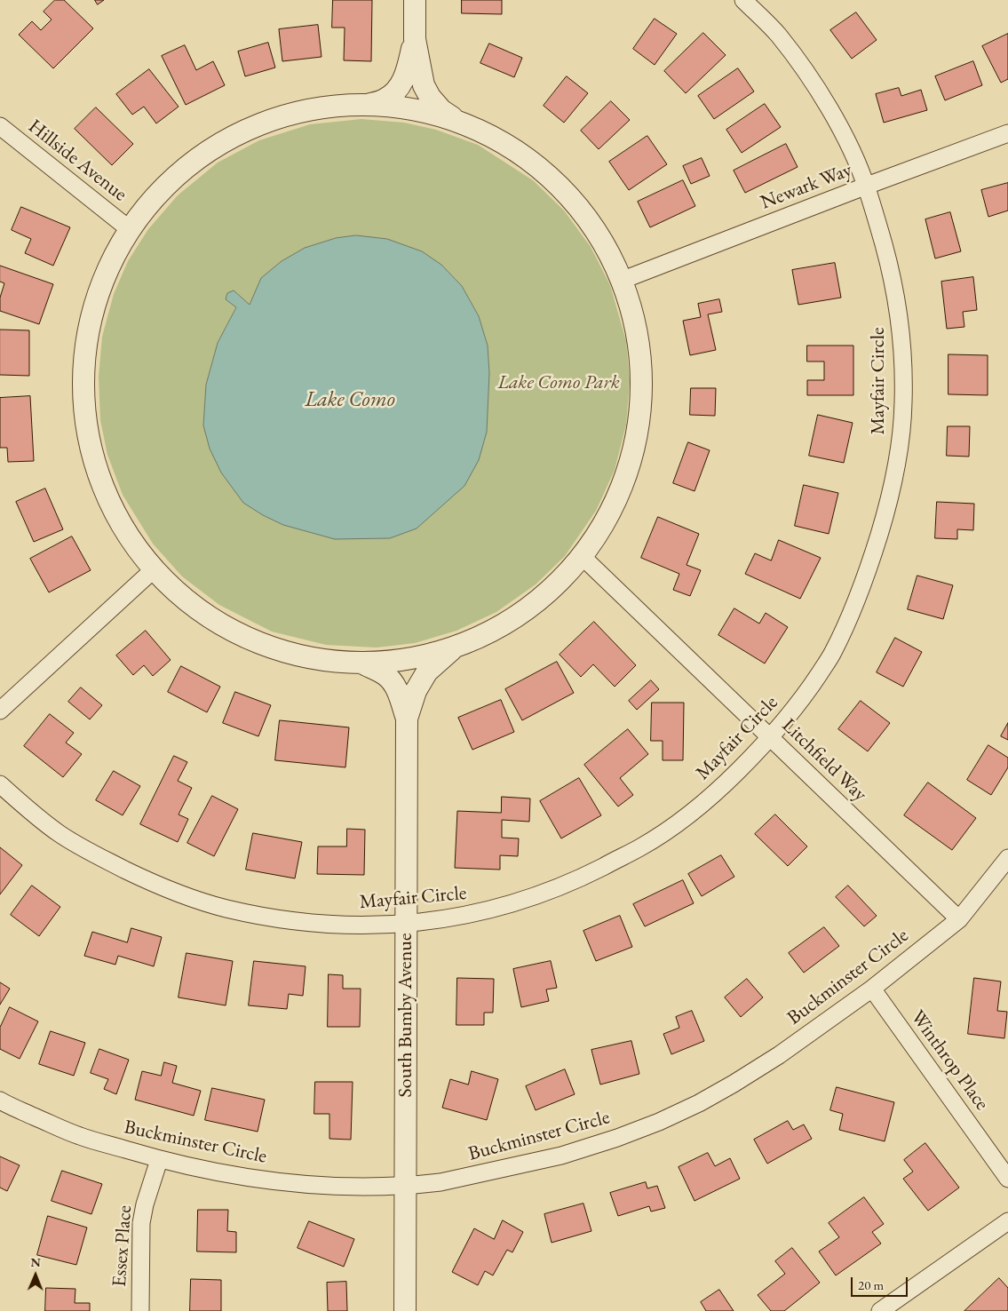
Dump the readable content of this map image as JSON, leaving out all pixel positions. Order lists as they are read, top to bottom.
{
  "streets": {
    "street": [
      "Hillside Avenue",
      "Newark Way",
      "Mayfair Circle",
      "Litchfield Way",
      "Buckminster Circle",
      "South Bumby Avenue",
      "Winthrop Place",
      "Essex Place"
    ]
  },
  "crossings": [
    ["Newark Way", "Mayfair Circle"],
    ["Mayfair Circle", "Litchfield Way"],
    ["Mayfair Circle", "South Bumby Avenue"],
    ["Litchfield Way", "Buckminster Circle"],
    ["Buckminster Circle", "South Bumby Avenue"],
    ["Buckminster Circle", "Winthrop Place"],
    ["Buckminster Circle", "Essex Place"]
  ],
  "water": ["Lake Como"],
  "parks": ["Lake Como Park"],
  "scale_bar": "20 m",
  "north": "top"
}
